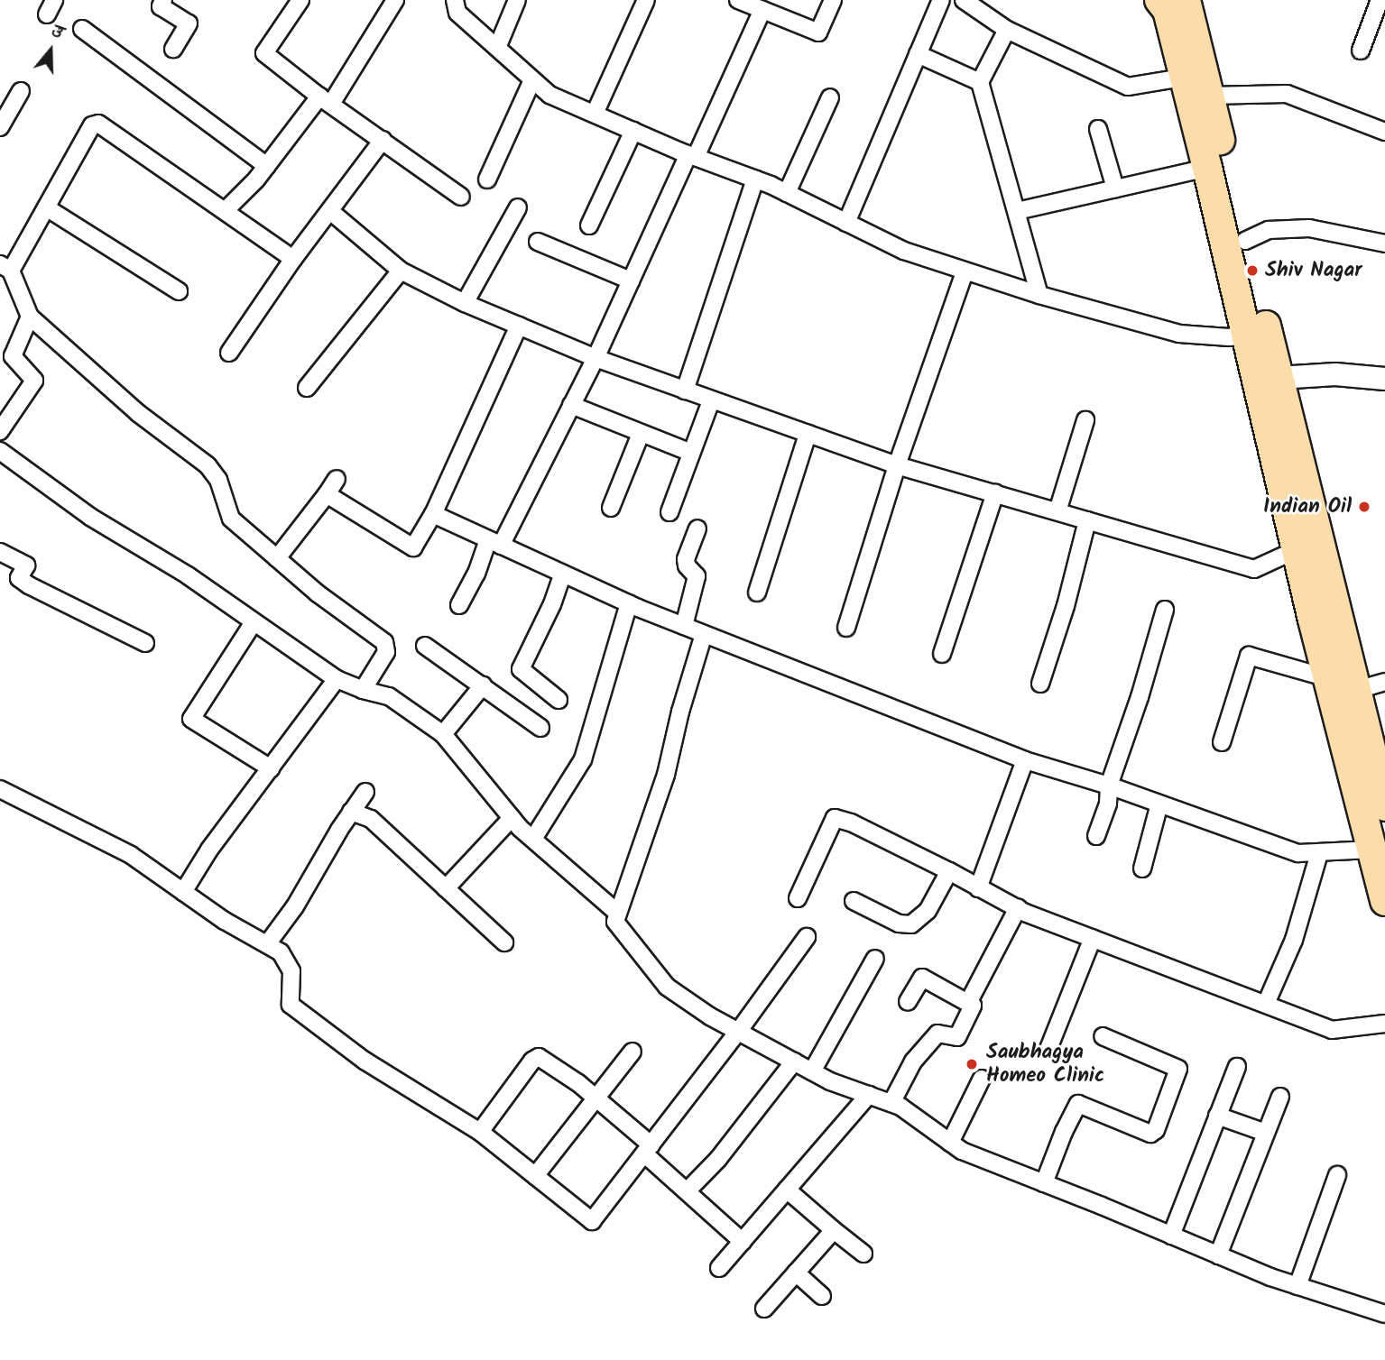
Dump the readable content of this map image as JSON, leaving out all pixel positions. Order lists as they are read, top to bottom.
{
  "places": ["Shiv Nagar", "Indian Oil", "Saubhagya Homeo Clinic"],
  "north": "top"
}
